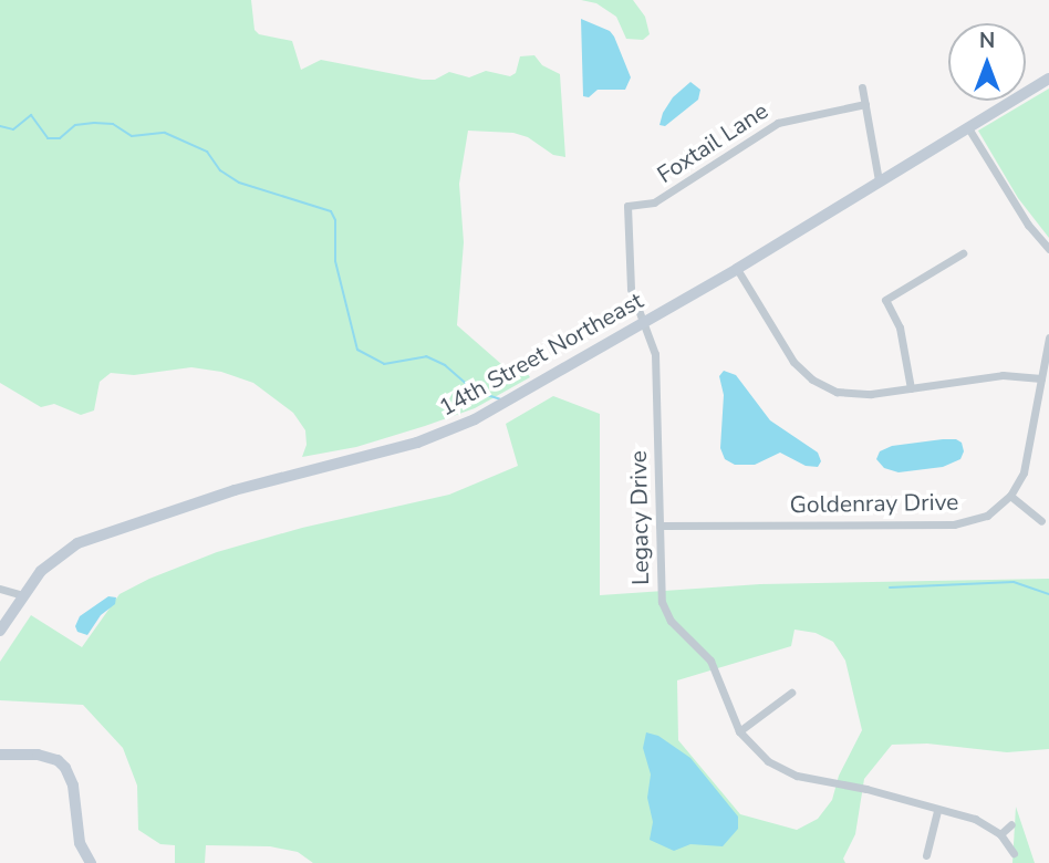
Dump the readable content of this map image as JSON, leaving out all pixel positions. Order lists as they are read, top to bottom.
{
  "streets": {
    "street": [
      "Foxtail Lane",
      "14th Street Northeast",
      "Goldenray Drive",
      "Legacy Drive"
    ]
  },
  "crossings": [
    ["Foxtail Lane", "Legacy Drive"],
    ["14th Street Northeast", "Legacy Drive"],
    ["Goldenray Drive", "Legacy Drive"]
  ],
  "north": "top"
}
